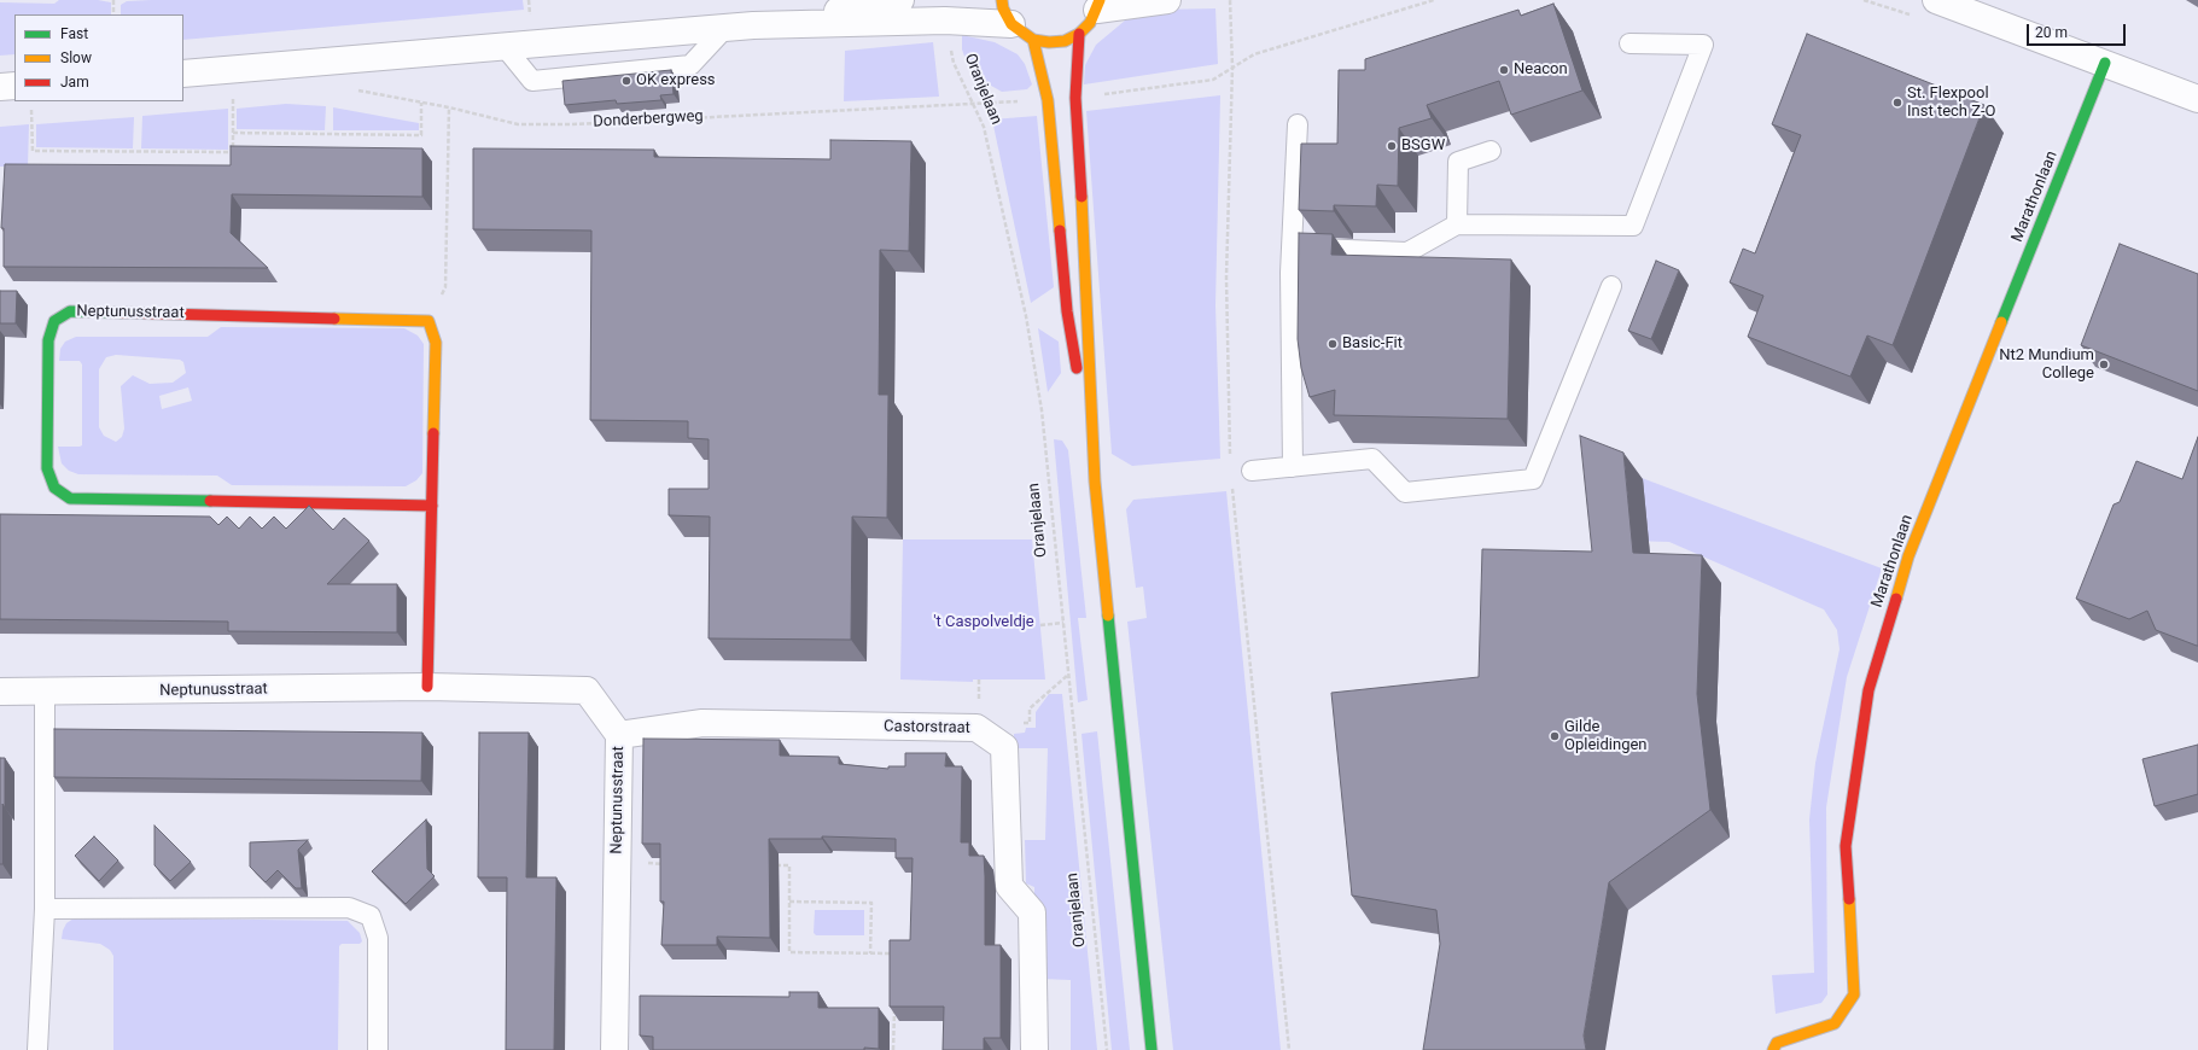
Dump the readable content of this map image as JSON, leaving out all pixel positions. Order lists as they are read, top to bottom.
{
  "streets": {
    "street": ["Marathonlaan", "Neptunusstraat", "Castorstraat"],
    "path": ["Oranjelaan", "Donderbergweg"]
  },
  "crossings": [
    ["Oranjelaan", "Donderbergweg"],
    ["Neptunusstraat", "Castorstraat"]
  ],
  "parks": ["'t Caspolveldje"],
  "places": [
    "Neacon",
    "OK express",
    "St. Flexpool Inst tech Z-O",
    "BSGW",
    "Basic-Fit",
    "Nt2 Mundium College",
    "Gilde Opleidingen"
  ],
  "legend": ["Fast", "Slow", "Jam"],
  "scale_bar": "20 m"
}
